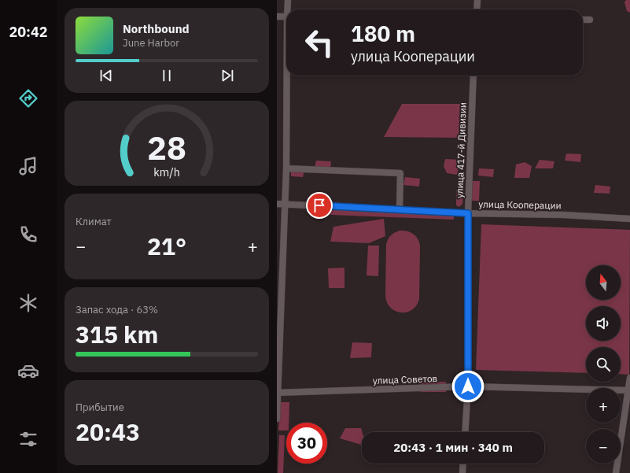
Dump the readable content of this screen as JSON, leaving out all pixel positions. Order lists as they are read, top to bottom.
{
  "streets": {
    "street": ["улица 417-й Дивизии", "улица Кооперации", "улица Советов"]
  },
  "crossings": [
    ["улица 417-й Дивизии", "улица Кооперации"],
    ["улица 417-й Дивизии", "улица Советов"]
  ],
  "north": "top",
  "page": {
    "tabs": "20:42",
    "turn": ["180 m", "улица Кооперации"],
    "song": ["Northbound", "June Harbor"],
    "tile": [
      "Климат",
      ["Запас хода · 63%", "315 km"],
      ["Прибытие", "20:43"]
    ],
    "heat": ["−", "21°", "+"],
    "map_buttons": ["+", "−"],
    "limit": "30",
    "trip": "20:43 · 1 мин · 340 m",
    "gauge": ["28", "km/h"]
  }
}
